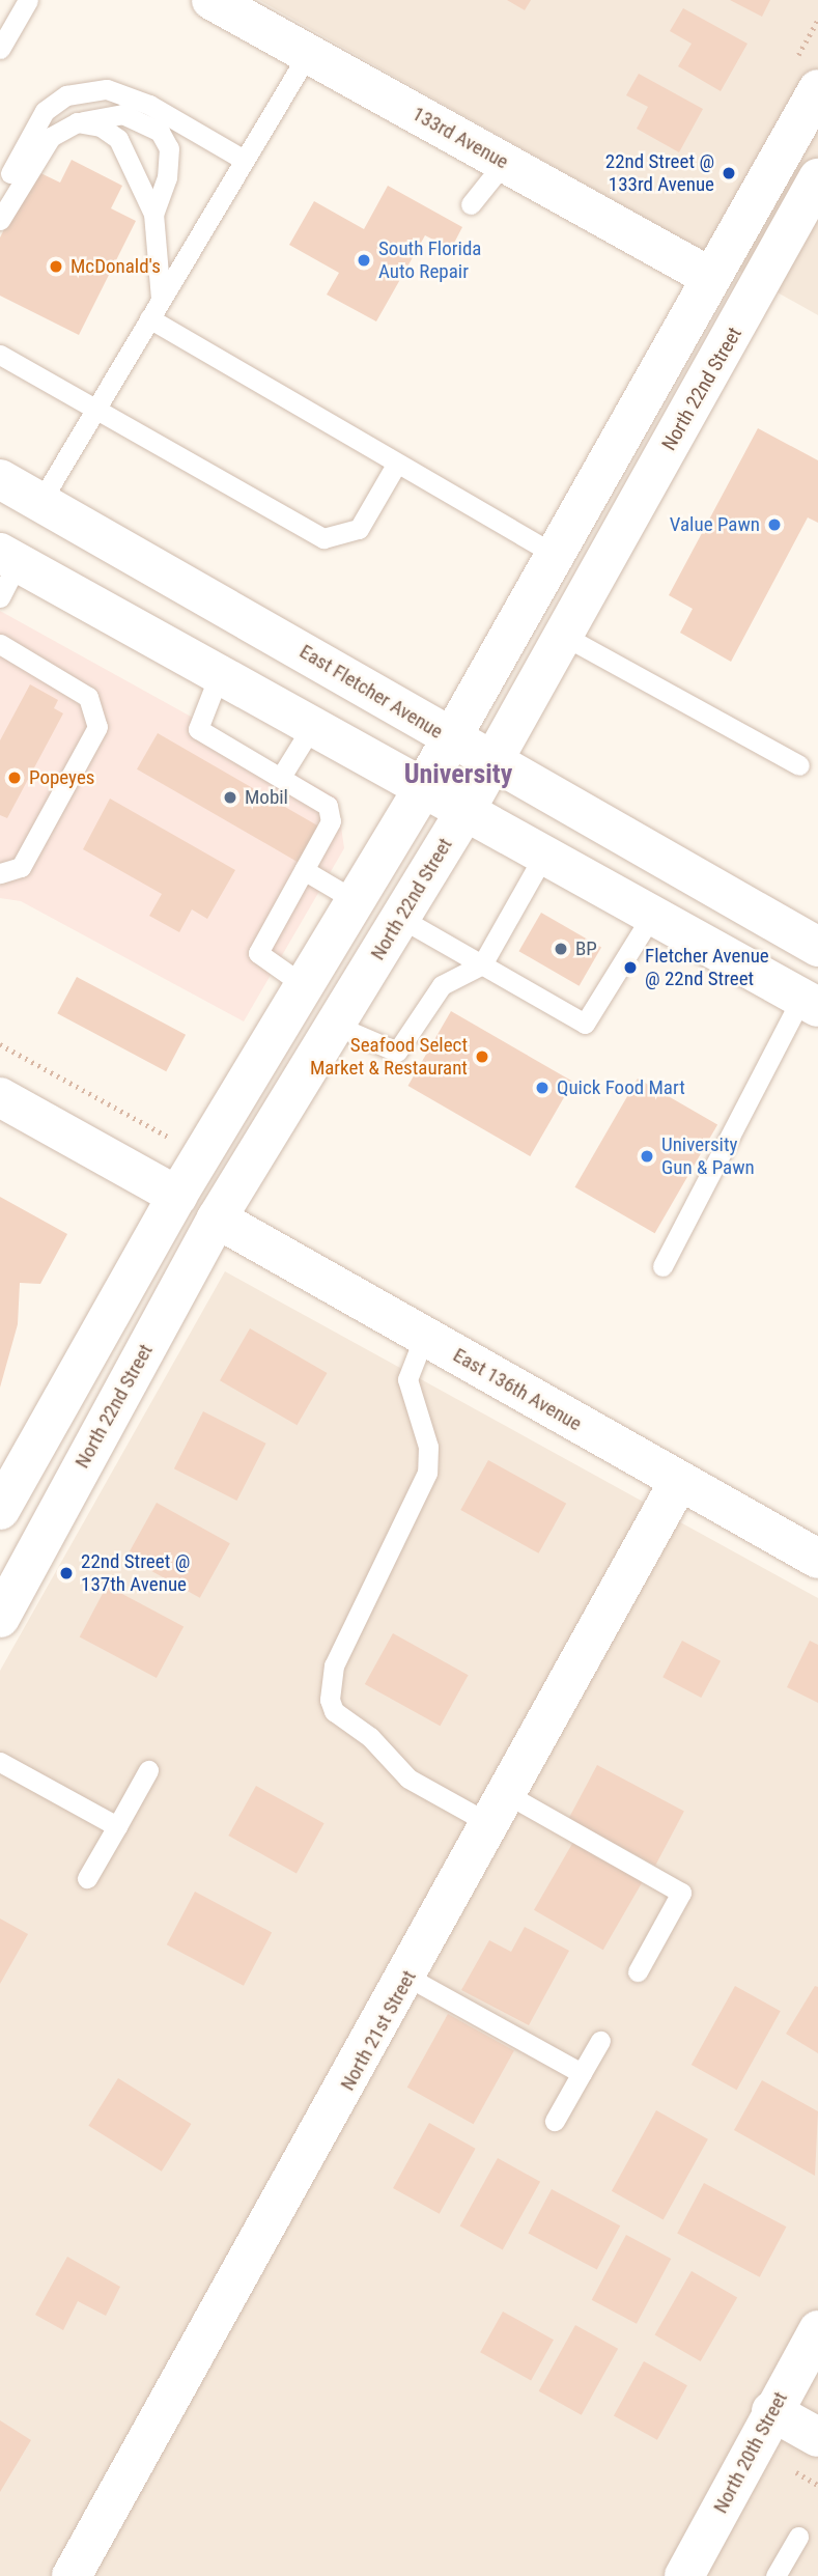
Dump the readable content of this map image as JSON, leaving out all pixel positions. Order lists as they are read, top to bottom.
{
  "streets": {
    "street": [
      "133rd Avenue",
      "North 22nd Street",
      "East Fletcher Avenue",
      "East 136th Avenue",
      "North 21st Street",
      "North 20th Street"
    ]
  },
  "crossings": [
    ["North 22nd Street", "East Fletcher Avenue"],
    ["North 22nd Street", "East 136th Avenue"],
    ["East 136th Avenue", "North 21st Street"]
  ],
  "districts": ["University"],
  "places": [
    "22nd Street @ 133rd Avenue",
    "South Florida Auto Repair",
    "McDonald's",
    "Value Pawn",
    "Popeyes",
    "Mobil",
    "BP",
    "Fletcher Avenue @ 22nd Street",
    "Seafood Select Market & Restaurant",
    "Quick Food Mart",
    "University Gun & Pawn",
    "22nd Street @ 137th Avenue"
  ]
}
